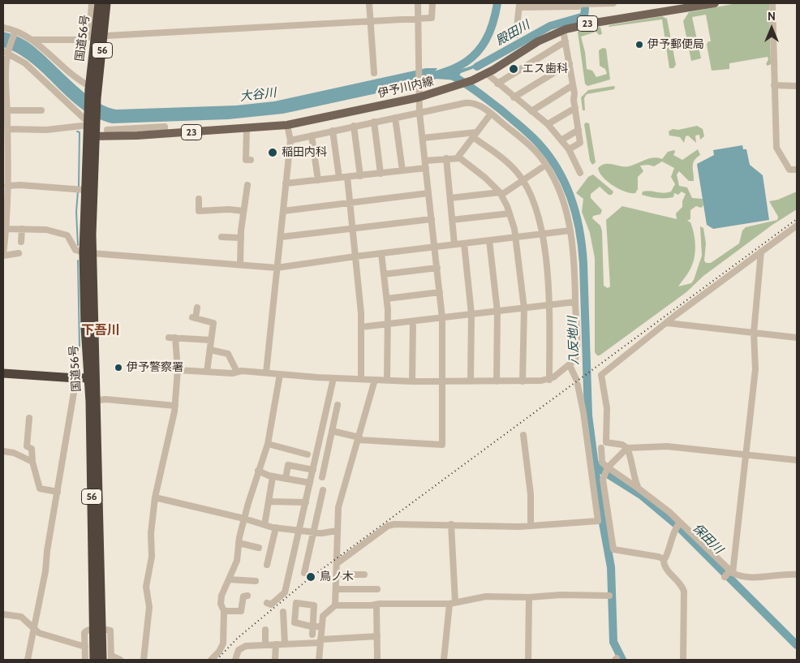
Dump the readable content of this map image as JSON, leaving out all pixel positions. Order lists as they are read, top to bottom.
{
  "streets": {
    "highway": ["国道56号", "56"],
    "main road": ["23", "伊予川内線"]
  },
  "crossings": [
    ["国道56号", "伊予川内線"]
  ],
  "districts": ["下吾川"],
  "water": [
    "殿田川",
    "大谷川",
    "八反地川",
    "保田川"
  ],
  "places": [
    "伊予郵便局",
    "エス歯科",
    "稲田内科",
    "伊予警察署",
    "鳥ノ木"
  ],
  "north": "top"
}
